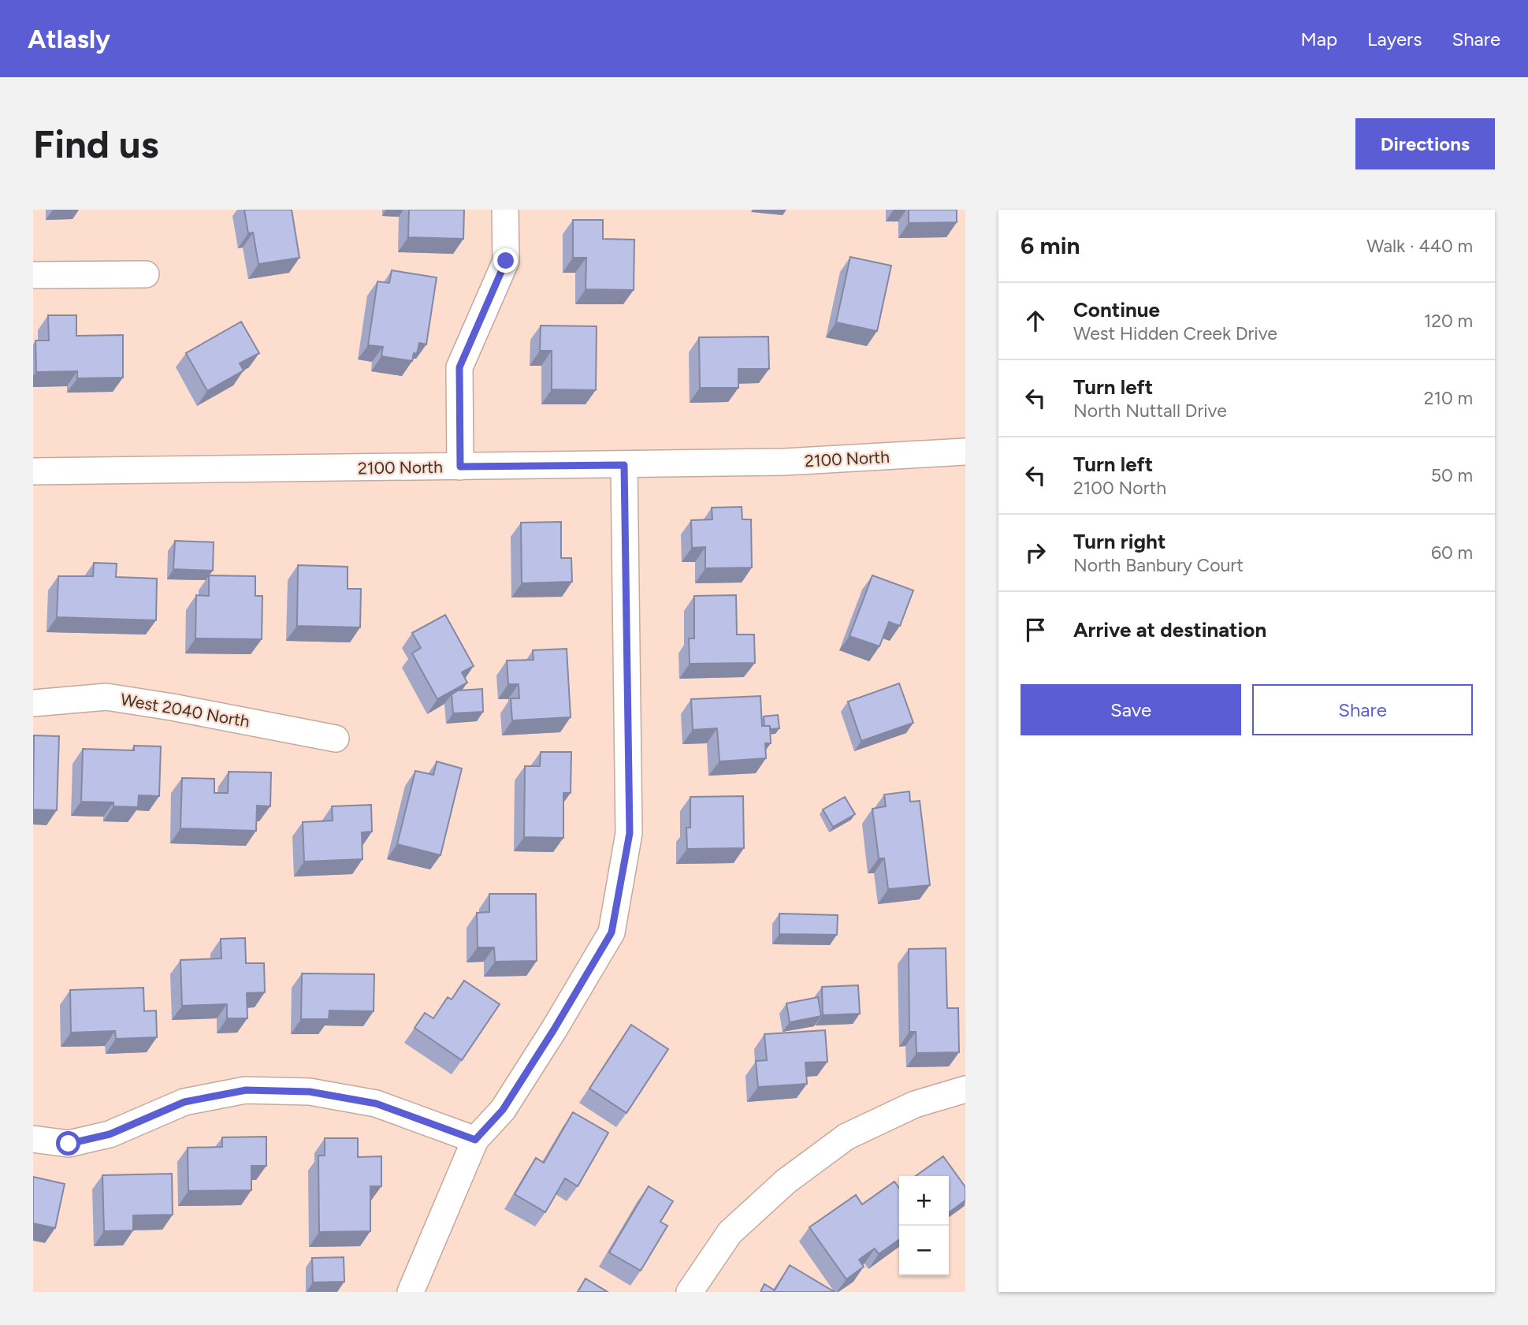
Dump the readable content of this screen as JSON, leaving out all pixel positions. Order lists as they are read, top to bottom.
{
  "streets": {
    "street": ["2100 North", "West 2040 North"]
  },
  "page": {
    "header": "Atlasly",
    "nav": ["Map", "Layers", "Share"],
    "buttons": [
      "Directions",
      ["Save", "Share"]
    ],
    "title": "Find us",
    "heading": ["6 min", "Walk · 440 m"],
    "list": [
      ["Continue", "West Hidden Creek Drive", "120 m"],
      ["Turn left", "North Nuttall Drive", "210 m"],
      ["Turn left", "2100 North", "50 m"],
      ["Turn right", "North Banbury Court", "60 m"],
      "Arrive at destination"
    ],
    "map_buttons": ["+", "−"]
  }
}
